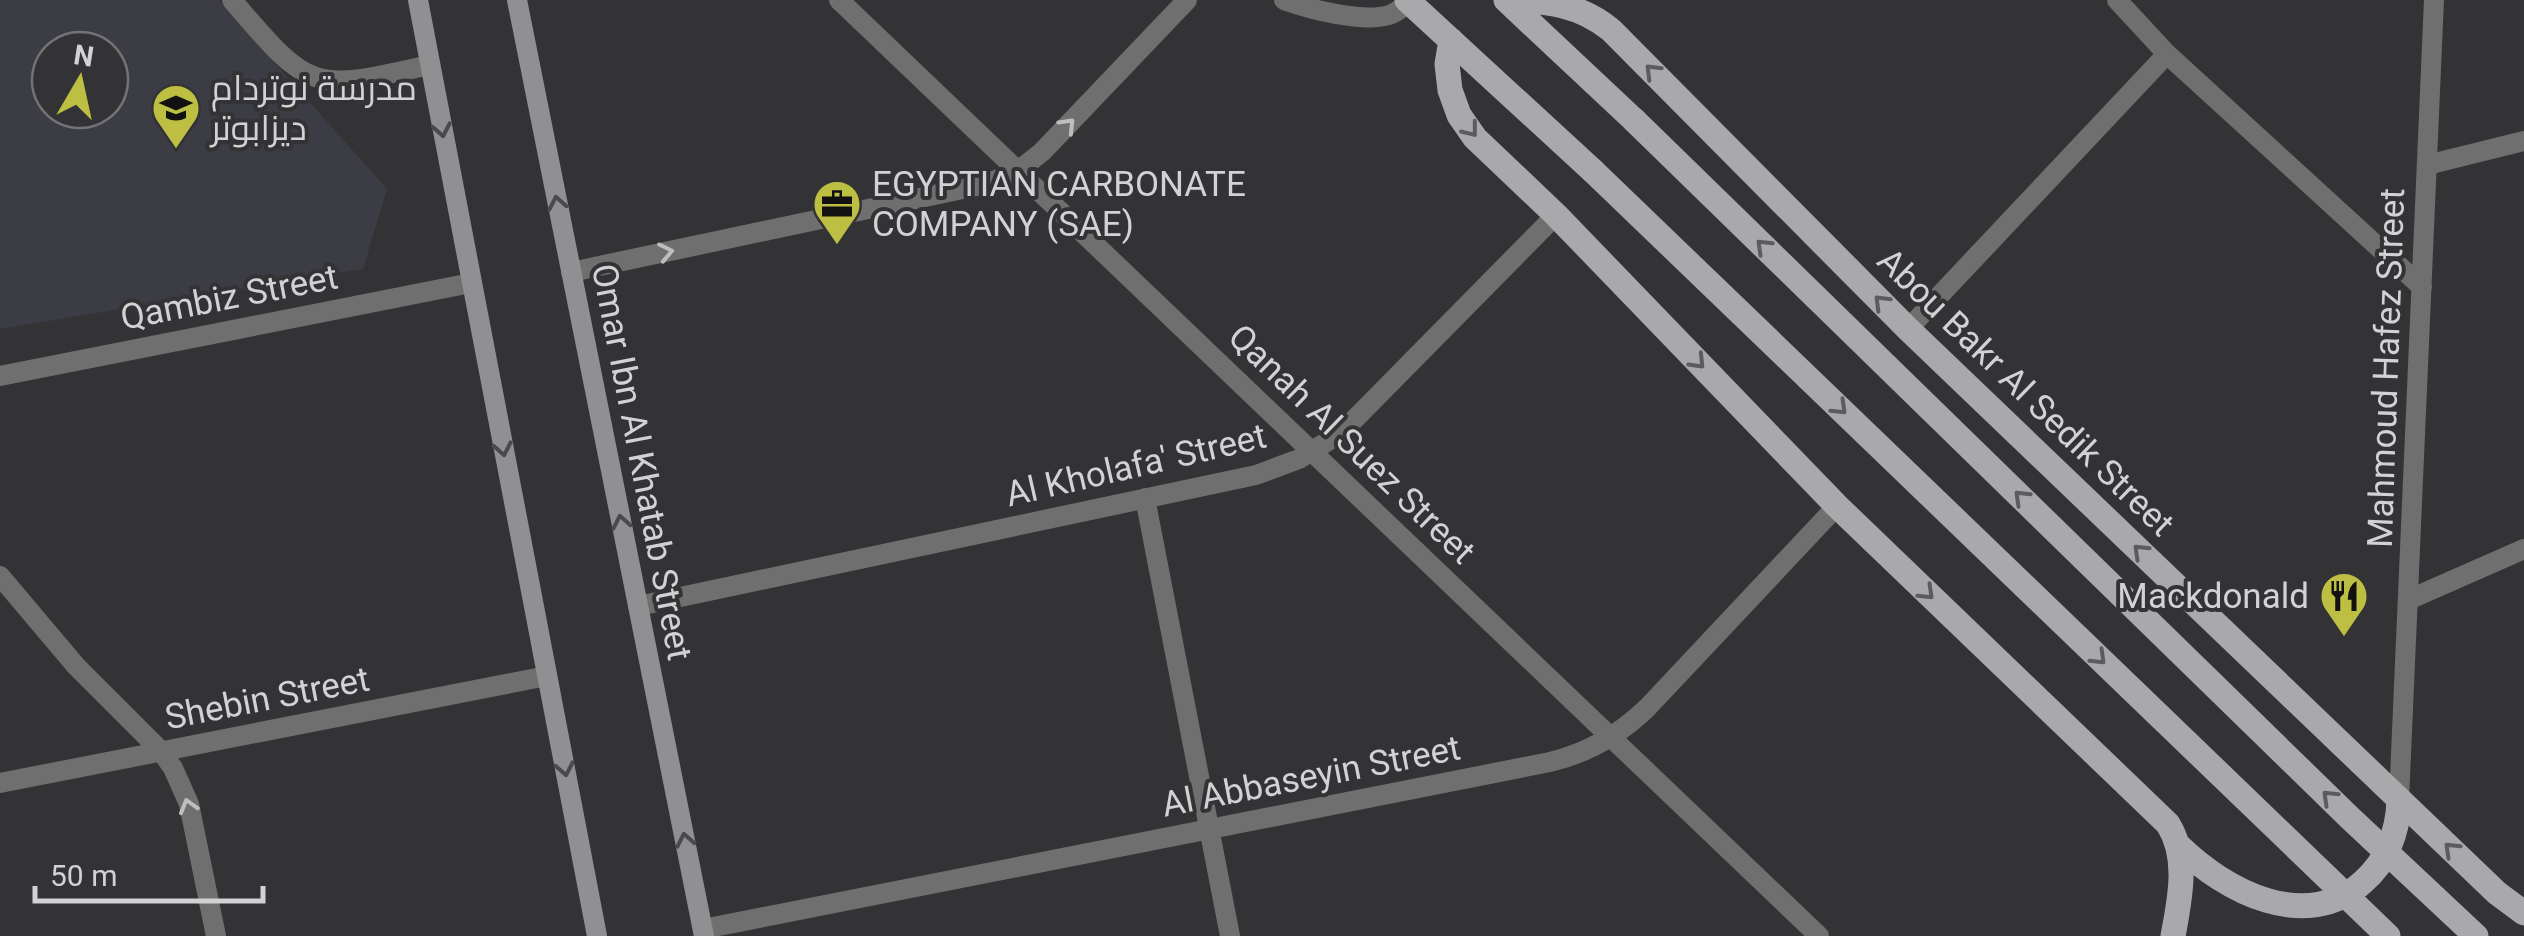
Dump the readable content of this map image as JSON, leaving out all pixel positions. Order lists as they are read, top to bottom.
{
  "streets": {
    "main road": ["Abou Bakr Al Sedik Street"],
    "street": [
      "Qambiz Street",
      "Mahmoud Hafez Street",
      "Qanah Al Suez Street",
      "Omar Ibn Al Khatab Street",
      "Al Kholafa' Street",
      "Shebin Street",
      "Al Abbaseyin Street"
    ]
  },
  "crossings": [
    ["Mahmoud Hafez Street", "Abou Bakr Al Sedik Street"],
    ["Qanah Al Suez Street", "Al Kholafa' Street"],
    ["Qanah Al Suez Street", "Al Abbaseyin Street"],
    ["Omar Ibn Al Khatab Street", "Al Kholafa' Street"],
    ["Omar Ibn Al Khatab Street", "Al Abbaseyin Street"]
  ],
  "places": {
    "school or university": ["مدرسة نوتردام ديزابوتر"],
    "office": ["EGYPTIAN CARBONATE COMPANY (SAE)"],
    "restaurant": ["Mackdonald"]
  },
  "scale_bar": "50 m",
  "north": "top"
}
